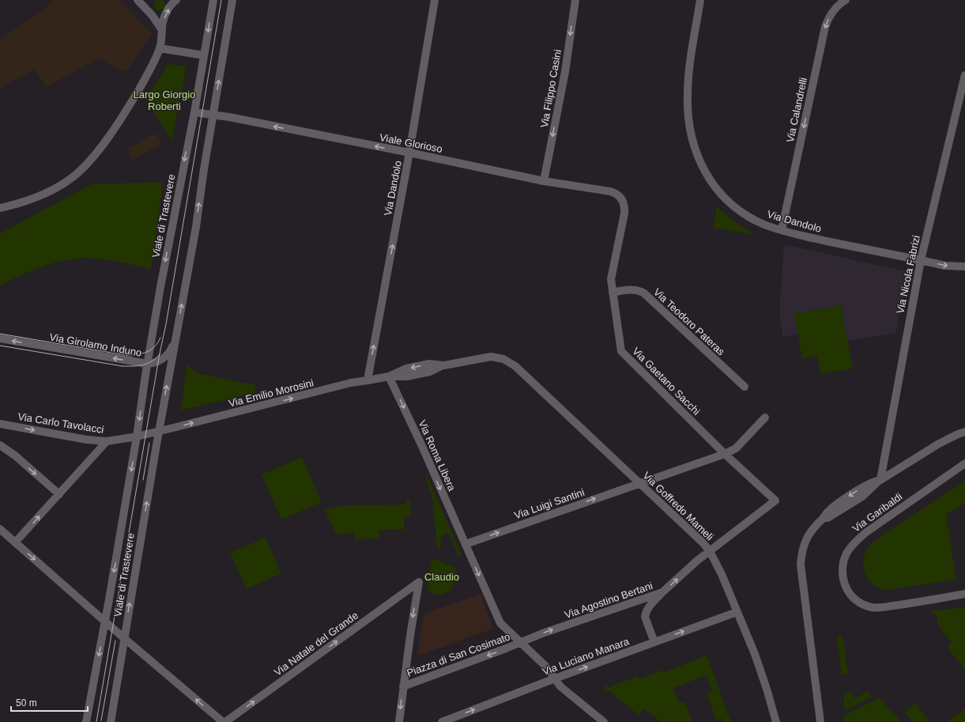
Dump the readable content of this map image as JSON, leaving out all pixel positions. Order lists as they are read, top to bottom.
{
  "streets": {
    "street": [
      "Via Filippo Casini",
      "Via Calandrelli",
      "Viale Glorioso",
      "Via Dandolo",
      "Viale di Trastevere",
      "Via Nicola Fabrizi",
      "Via Teodoro Pateras",
      "Via Girolamo Induno",
      "Via Gaetano Sacchi",
      "Via Emilio Morosini",
      "Via Carlo Tavolacci",
      "Via Roma Libera",
      "Via Luigi Santini",
      "Via Goffredo Mameli",
      "Via Garibaldi",
      "Via Agostino Bertani",
      "Via Natale del Grande",
      "Piazza di San Cosimato",
      "Via Luciano Manara"
    ]
  },
  "crossings": [
    ["Via Filippo Casini", "Viale Glorioso"],
    ["Via Calandrelli", "Via Dandolo"],
    ["Viale Glorioso", "Via Dandolo"],
    ["Viale Glorioso", "Viale di Trastevere"],
    ["Viale Glorioso", "Via Gaetano Sacchi"],
    ["Via Dandolo", "Via Nicola Fabrizi"],
    ["Via Dandolo", "Via Emilio Morosini"],
    ["Viale di Trastevere", "Via Girolamo Induno"],
    ["Viale di Trastevere", "Via Emilio Morosini"],
    ["Viale di Trastevere", "Via Carlo Tavolacci"],
    ["Via Teodoro Pateras", "Via Gaetano Sacchi"],
    ["Via Gaetano Sacchi", "Via Luigi Santini"],
    ["Via Gaetano Sacchi", "Via Goffredo Mameli"],
    ["Via Gaetano Sacchi", "Via Agostino Bertani"],
    ["Via Emilio Morosini", "Via Roma Libera"],
    ["Via Emilio Morosini", "Via Goffredo Mameli"],
    ["Via Roma Libera", "Via Luigi Santini"],
    ["Via Roma Libera", "Piazza di San Cosimato"],
    ["Via Luigi Santini", "Via Goffredo Mameli"],
    ["Via Luigi Santini", "Piazza di San Cosimato"],
    ["Via Goffredo Mameli", "Via Agostino Bertani"],
    ["Via Goffredo Mameli", "Via Luciano Manara"],
    ["Via Agostino Bertani", "Piazza di San Cosimato"],
    ["Via Natale del Grande", "Piazza di San Cosimato"],
    ["Piazza di San Cosimato", "Via Luciano Manara"]
  ],
  "one_way": [
    "Via Filippo Casini",
    "Via Calandrelli",
    "Viale Glorioso",
    "Via Girolamo Induno",
    "Via Emilio Morosini",
    "Via Carlo Tavolacci",
    "Via Roma Libera",
    "Via Luigi Santini",
    "Via Agostino Bertani",
    "Via Natale del Grande",
    "Via Luciano Manara"
  ],
  "parks": ["Largo Giorgio Roberti", "Claudio"],
  "scale_bar": "50 m"
}
